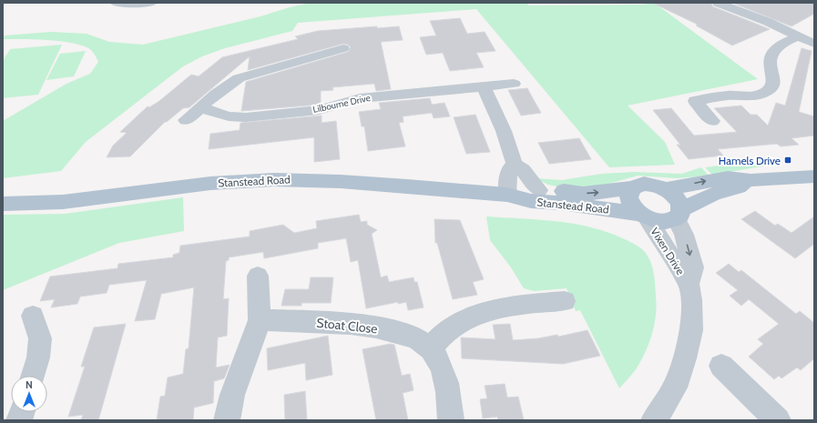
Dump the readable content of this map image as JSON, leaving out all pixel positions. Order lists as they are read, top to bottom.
{
  "streets": {
    "main road": ["Stanstead Road"],
    "street": ["Lilbourne Drive", "Vixen Drive", "Stoat Close"]
  },
  "crossings": [
    ["Stanstead Road", "Vixen Drive"]
  ],
  "places": {
    "transit": ["Hamels Drive"]
  },
  "north": "top"
}
